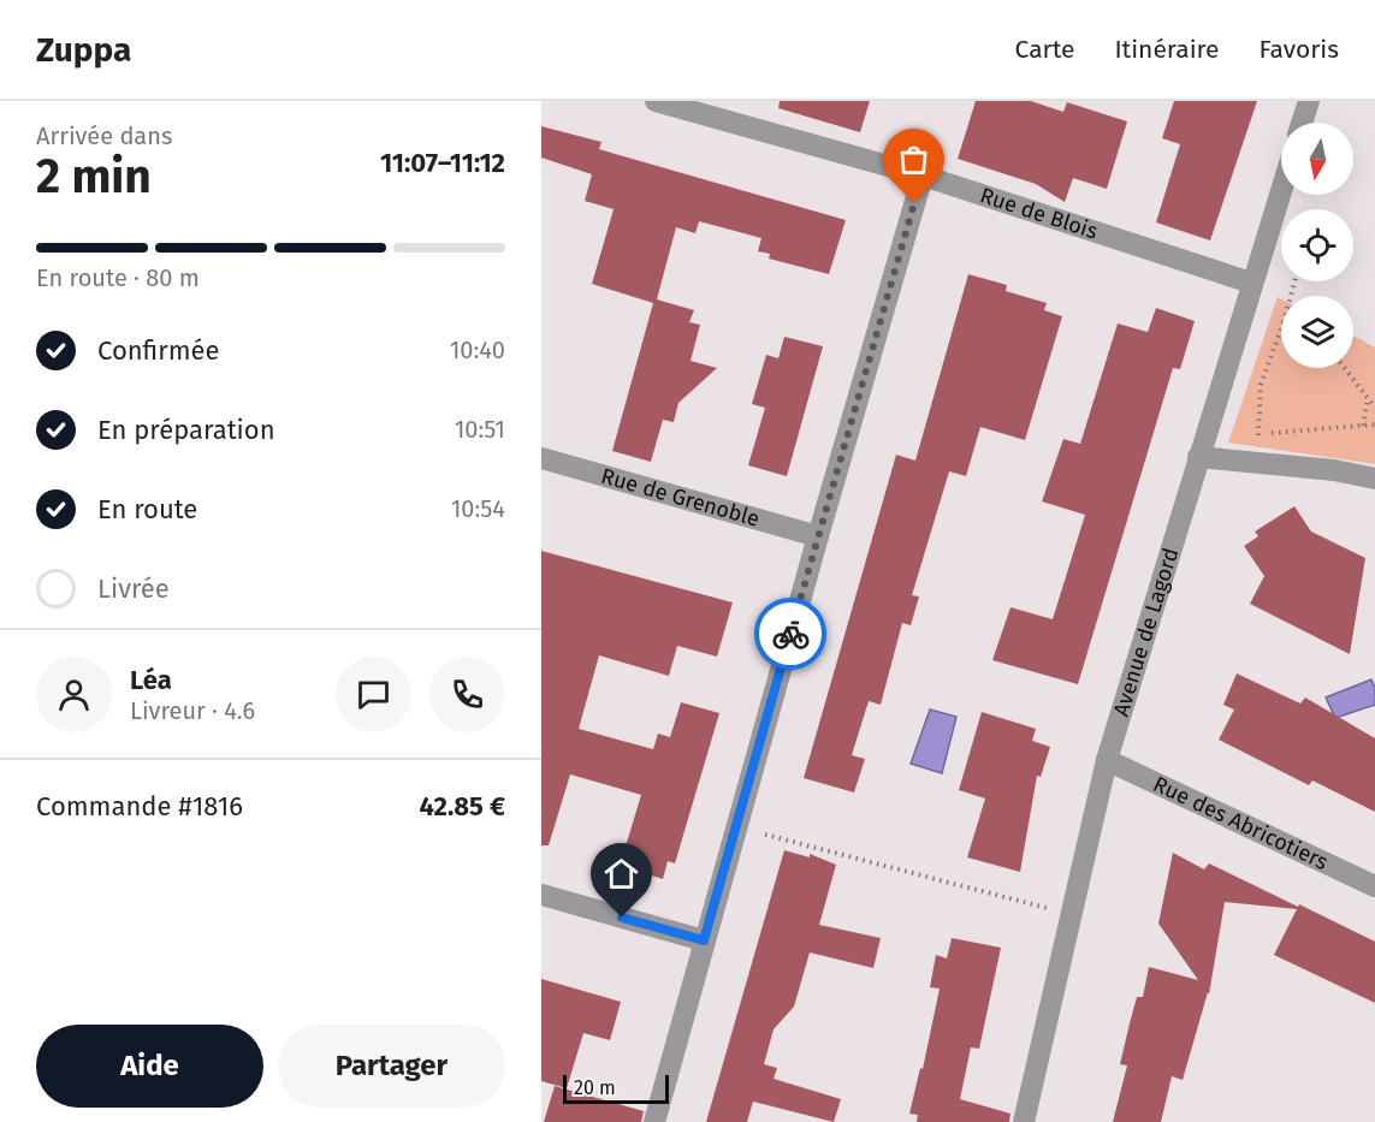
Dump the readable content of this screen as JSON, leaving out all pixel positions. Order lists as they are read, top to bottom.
{
  "streets": {
    "street": [
      "Rue de Blois",
      "Rue de Grenoble",
      "Avenue de Lagord",
      "Rue des Abricotiers"
    ]
  },
  "crossings": [
    ["Rue de Blois", "Avenue de Lagord"],
    ["Avenue de Lagord", "Rue des Abricotiers"]
  ],
  "scale_bar": "20 m",
  "north": "bottom",
  "page": {
    "header": "Zuppa",
    "nav": ["Carte", "Itinéraire", "Favoris"],
    "heading": ["2 min", "Arrivée dans", "11:07–11:12"],
    "panel": [
      "Léa",
      "Livreur · 4.6",
      "Commande #1816",
      "42.85 €"
    ],
    "bar": "En route · 80 m",
    "list": [
      ["Confirmée", "10:40"],
      ["En préparation", "10:51"],
      ["En route", "10:54"],
      "Livrée"
    ],
    "buttons": ["Aide", "Partager"],
    "scale": "20 m"
  }
}
